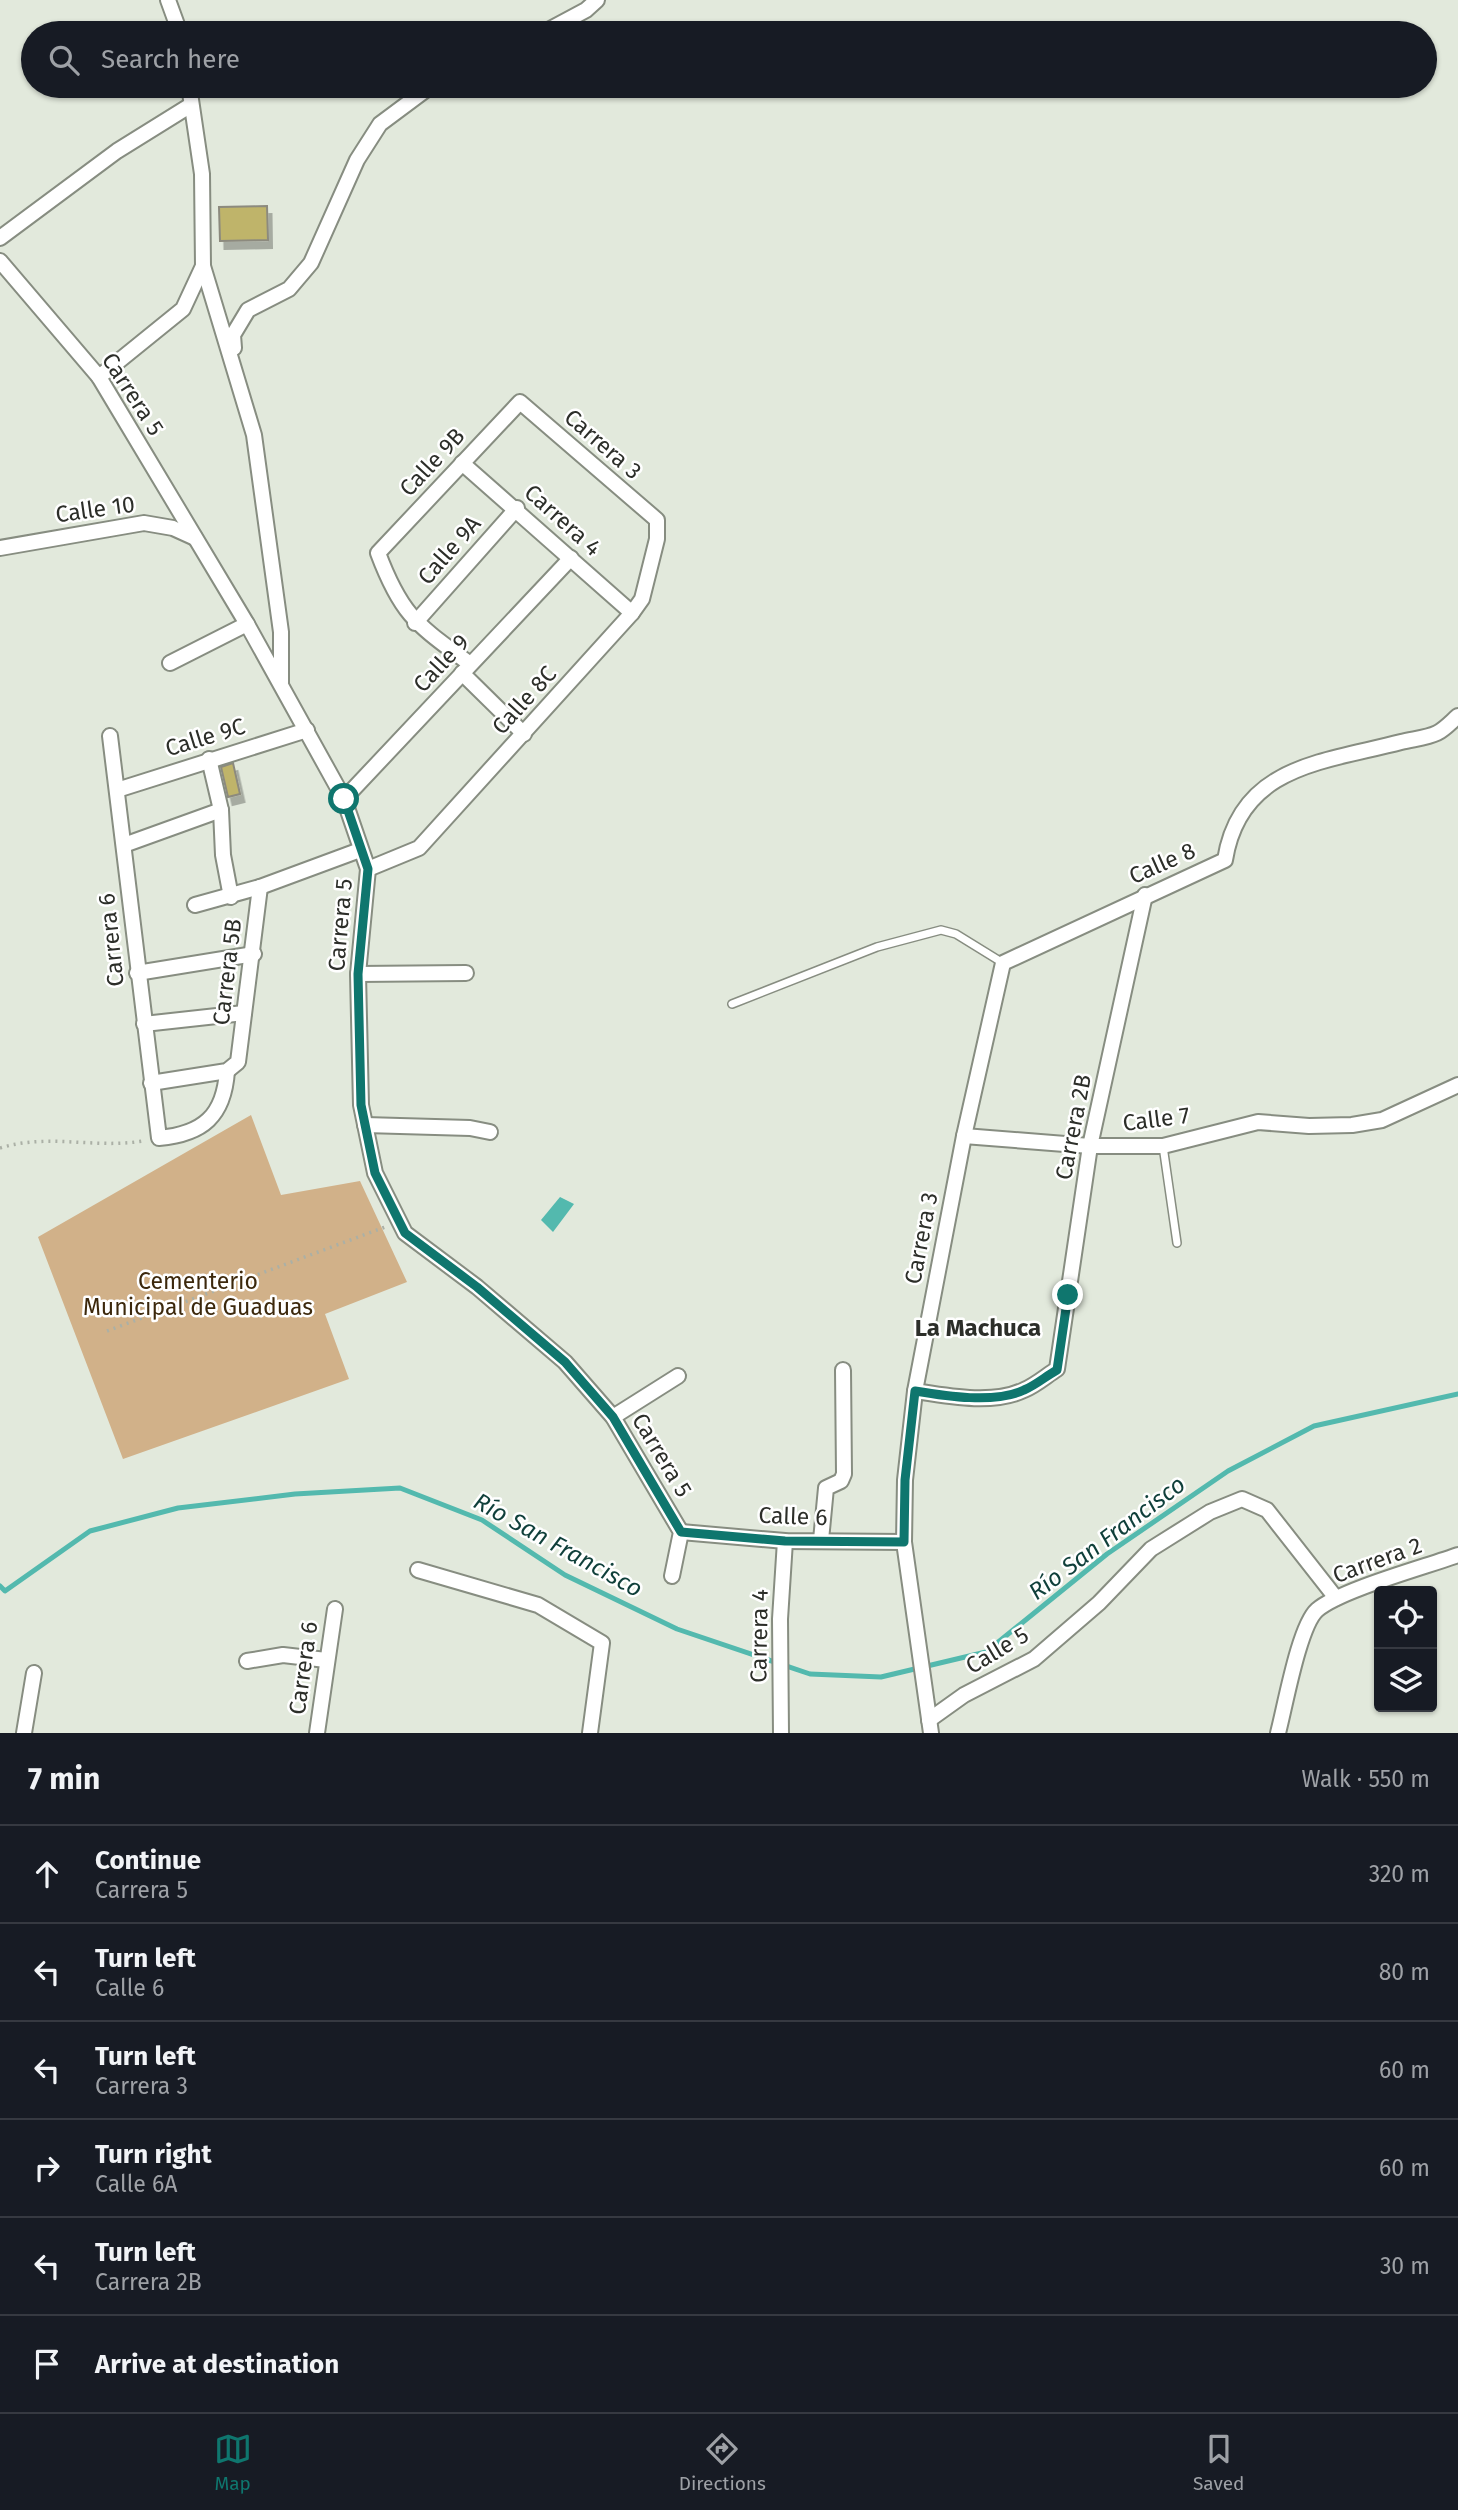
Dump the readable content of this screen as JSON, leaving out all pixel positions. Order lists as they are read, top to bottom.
{
  "streets": {
    "street": [
      "Carrera 5",
      "Carrera 3",
      "Calle 9B",
      "Calle 10",
      "Carrera 4",
      "Calle 9A",
      "Calle 9",
      "Calle 8C",
      "Calle 9C",
      "Calle 8",
      "Carrera 6",
      "Carrera 5B",
      "Calle 7",
      "Carrera 2B",
      "Calle 6",
      "Carrera 2",
      "Calle 5"
    ]
  },
  "crossings": [
    ["Carrera 5", "Calle 10"],
    ["Carrera 5", "Calle 9"],
    ["Carrera 5", "Calle 8C"],
    ["Carrera 5", "Calle 9C"],
    ["Carrera 5", "Calle 6"],
    ["Carrera 3", "Calle 9B"],
    ["Carrera 3", "Calle 8C"],
    ["Carrera 3", "Calle 8"],
    ["Carrera 3", "Calle 7"],
    ["Carrera 3", "Carrera 2B"],
    ["Carrera 3", "Calle 6"],
    ["Carrera 3", "Calle 5"],
    ["Calle 9B", "Carrera 4"],
    ["Calle 9B", "Calle 9A"],
    ["Carrera 4", "Calle 9A"],
    ["Carrera 4", "Calle 9"],
    ["Carrera 4", "Calle 8C"],
    ["Carrera 4", "Calle 6"],
    ["Calle 9C", "Carrera 6"],
    ["Calle 9C", "Carrera 5B"],
    ["Calle 8", "Carrera 2B"],
    ["Calle 7", "Carrera 2B"],
    ["Carrera 2", "Calle 5"]
  ],
  "districts": ["La Machuca"],
  "water": ["Río San Francisco"],
  "parks": ["Cementerio Municipal de Guaduas"],
  "page": {
    "search": "Search here",
    "heading": ["7 min", "Walk · 550 m"],
    "list": [
      ["Continue", "Carrera 5", "320 m"],
      ["Turn left", "Calle 6", "80 m"],
      ["Turn left", "Carrera 3", "60 m"],
      ["Turn right", "Calle 6A", "60 m"],
      ["Turn left", "Carrera 2B", "30 m"],
      "Arrive at destination"
    ],
    "nav": ["Map", "Directions", "Saved"]
  }
}
